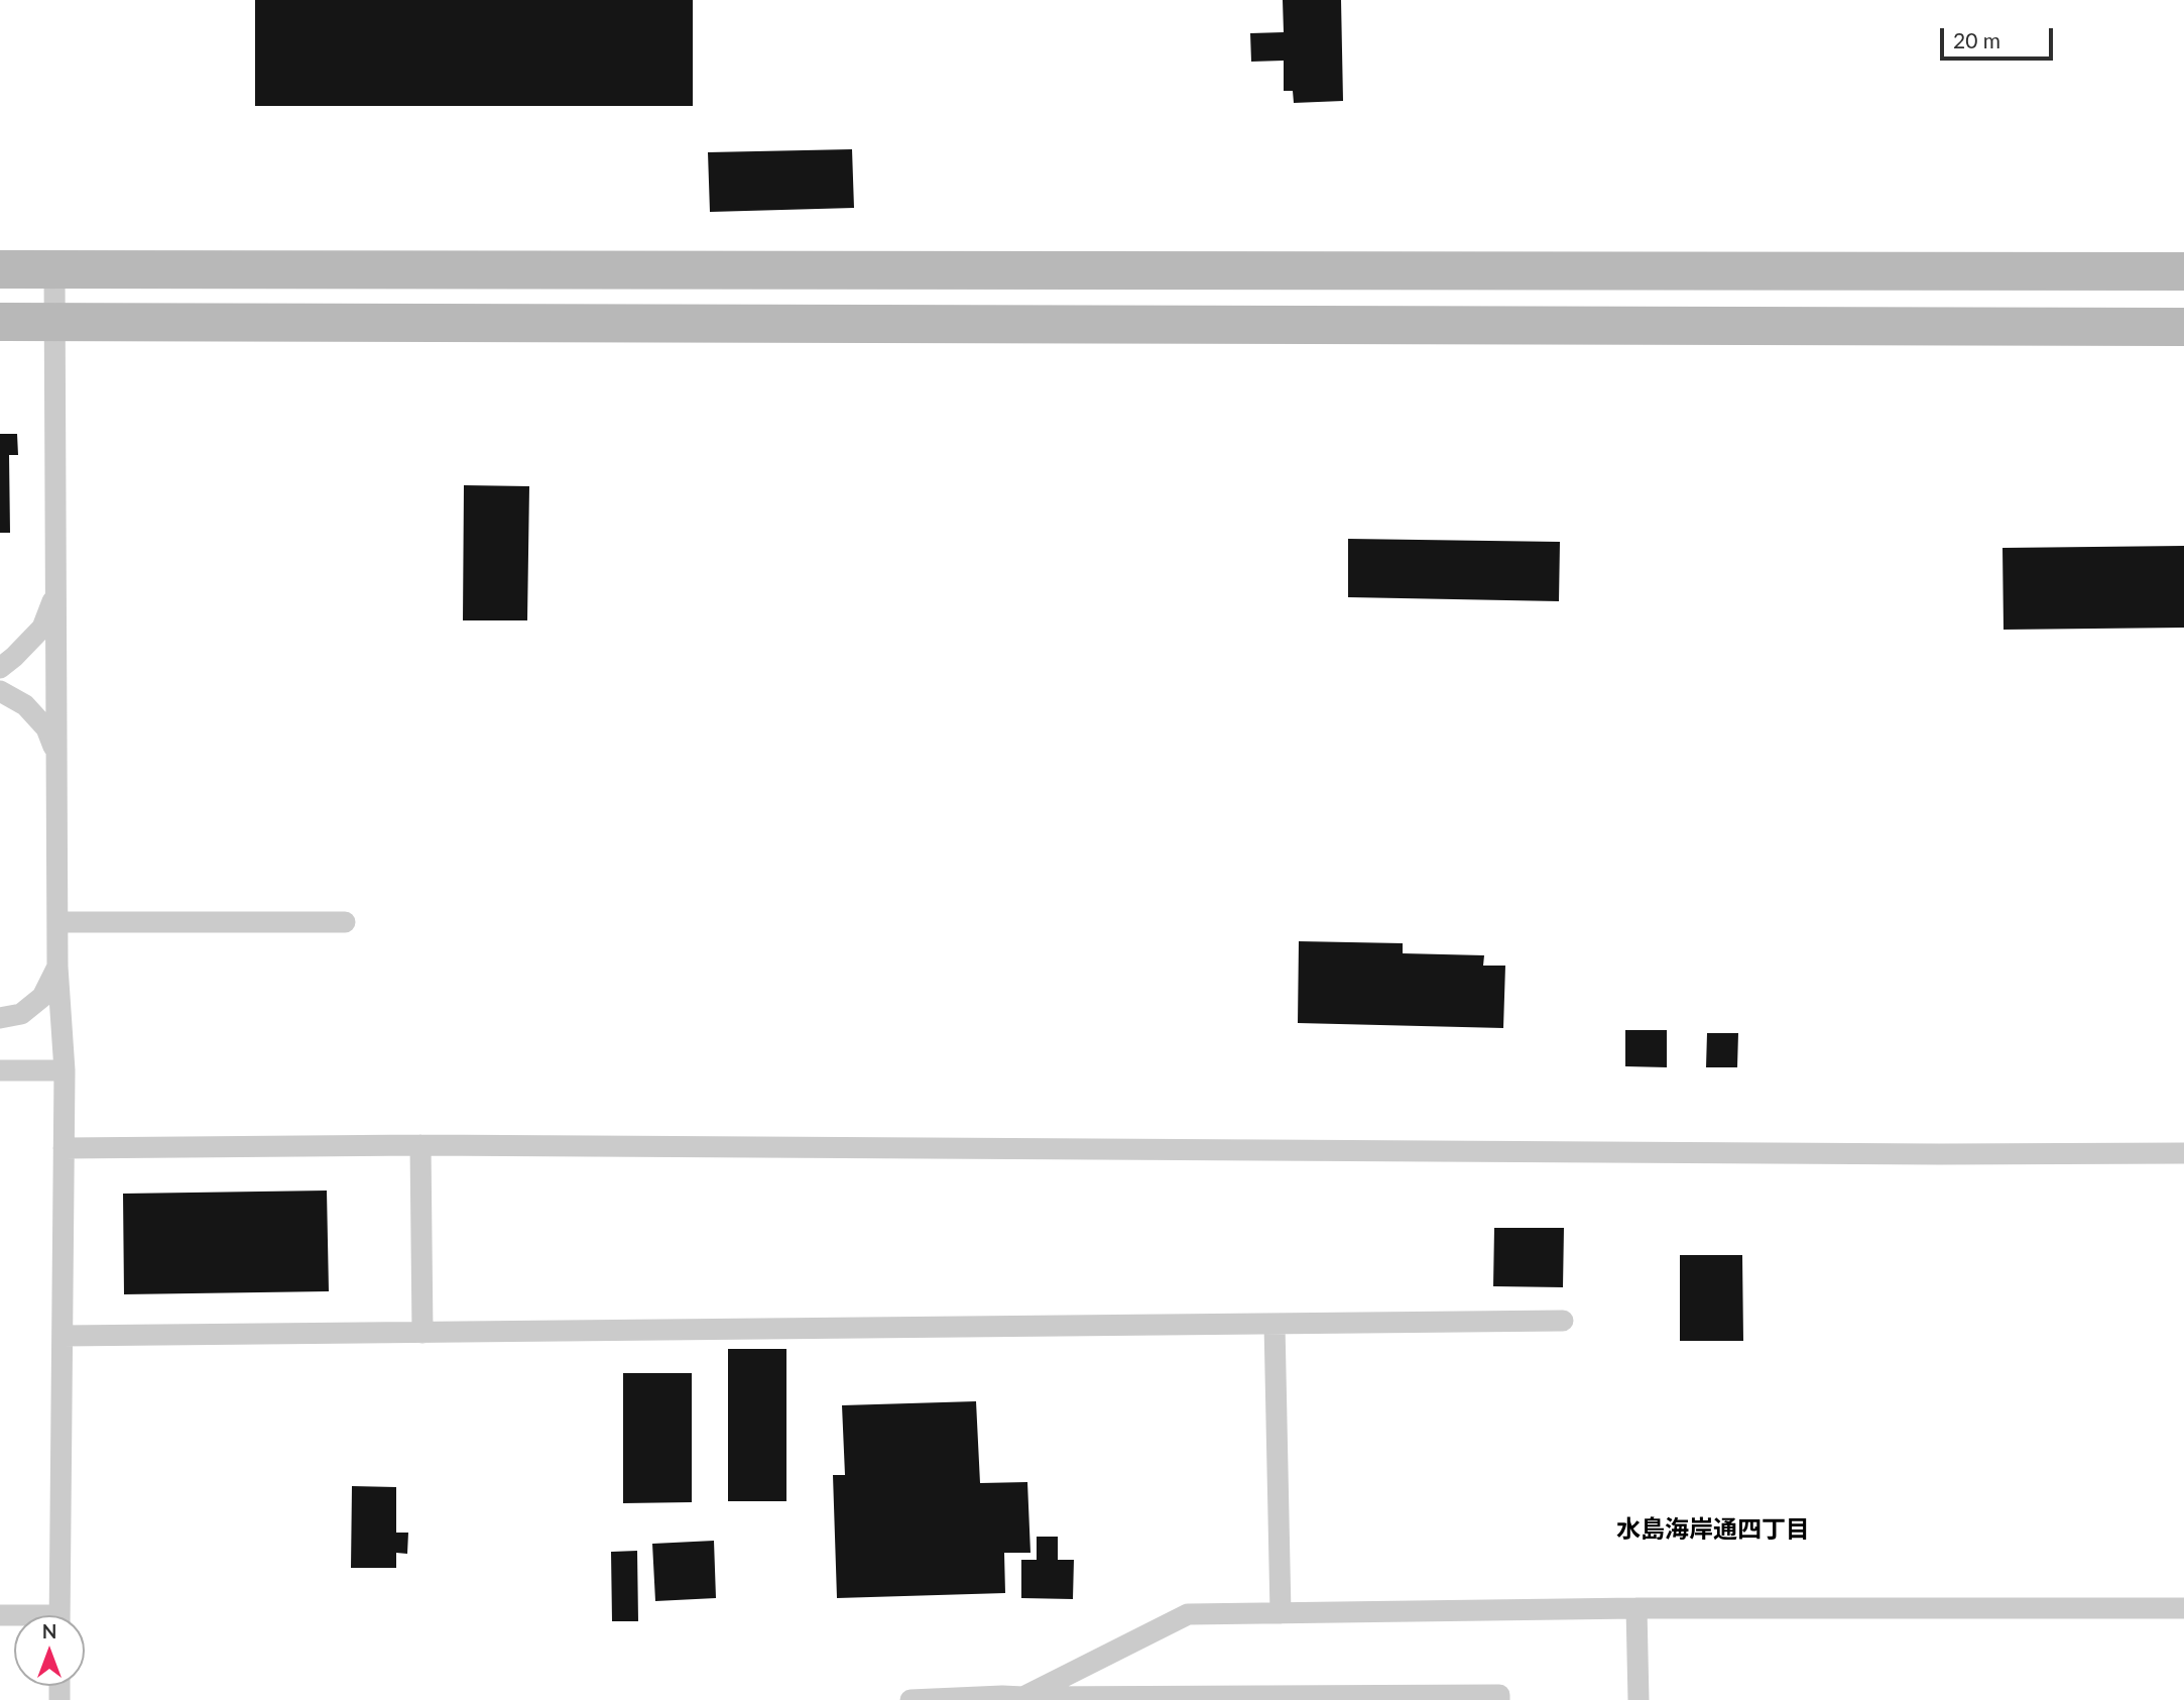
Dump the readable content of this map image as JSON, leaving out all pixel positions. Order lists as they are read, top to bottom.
{
  "districts": ["水島海岸通四丁目"],
  "scale_bar": "20 m",
  "north": "top"
}
